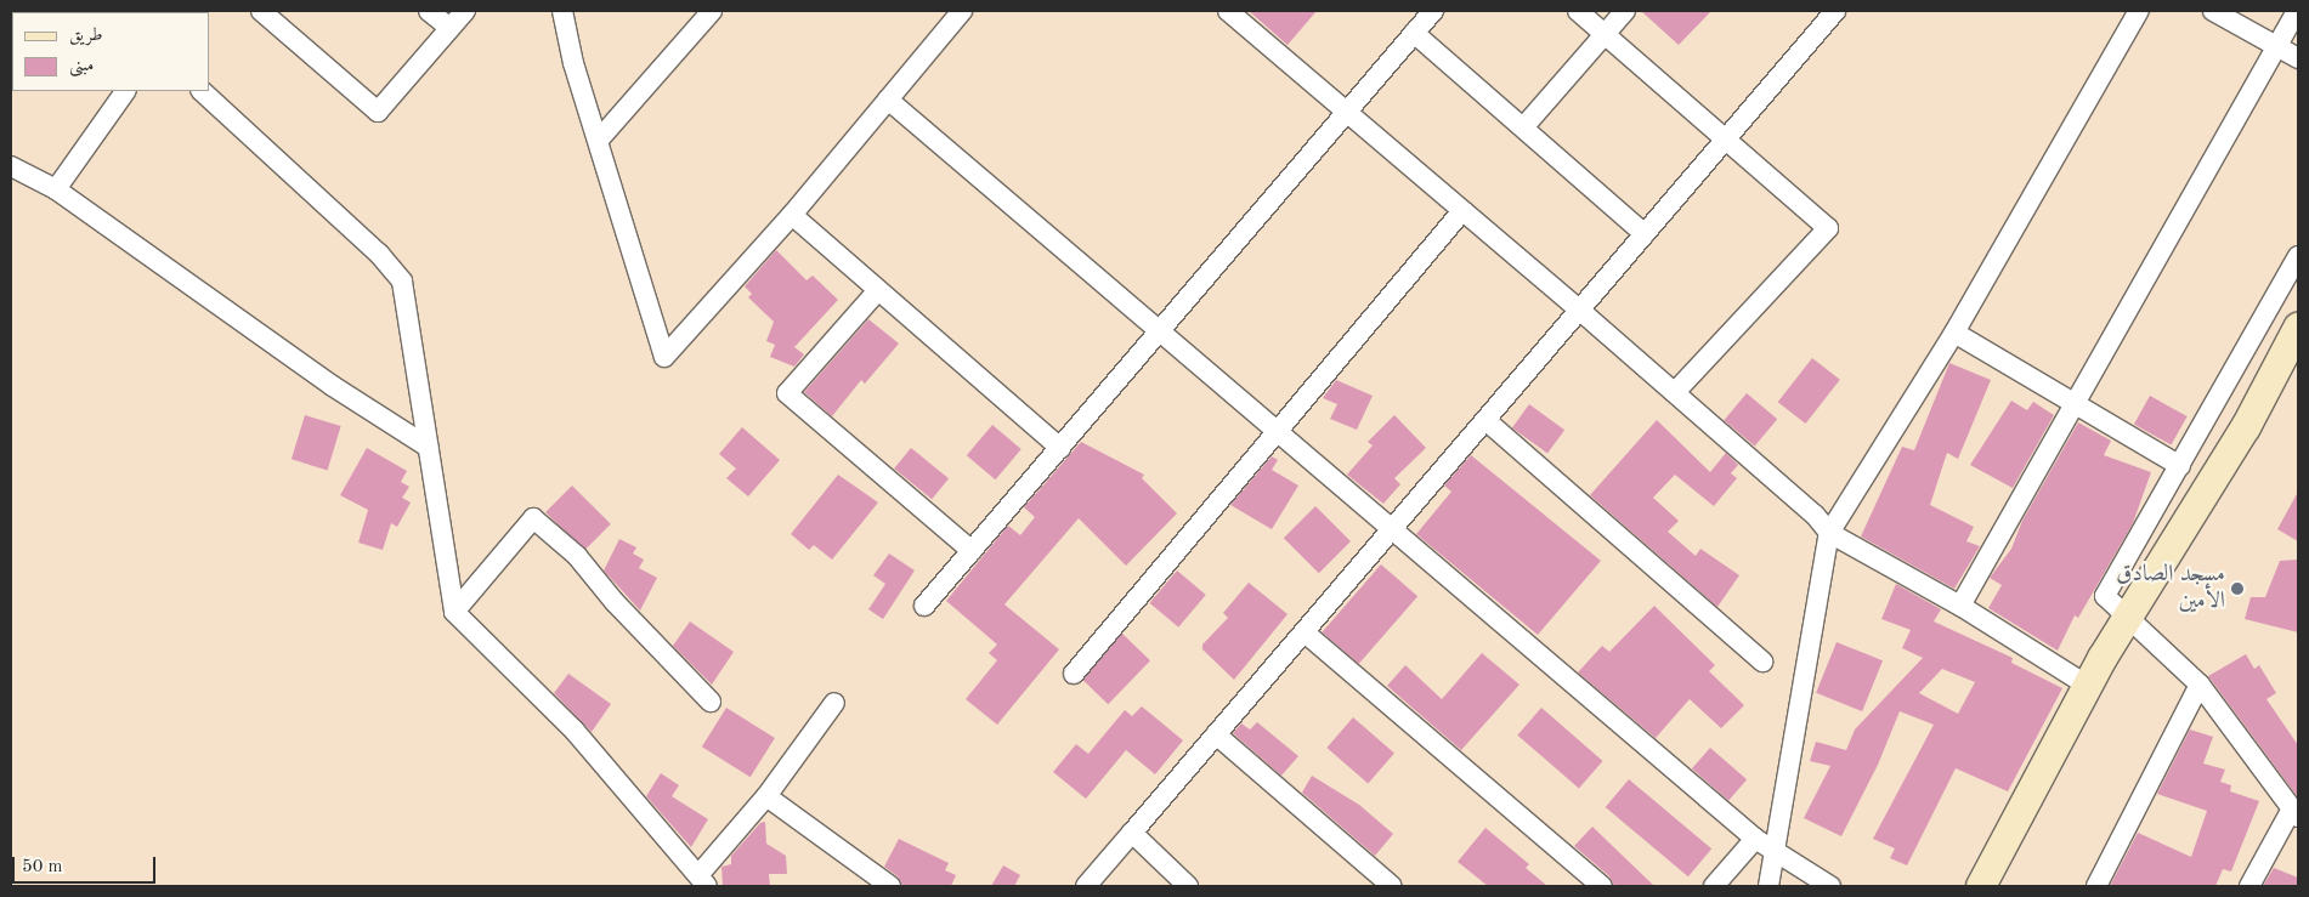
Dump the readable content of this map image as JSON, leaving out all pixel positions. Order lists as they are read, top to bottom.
{
  "places": ["مسجد الصادق الأمين"],
  "legend": ["طريق", "مبنى"],
  "scale_bar": "50 m"
}
